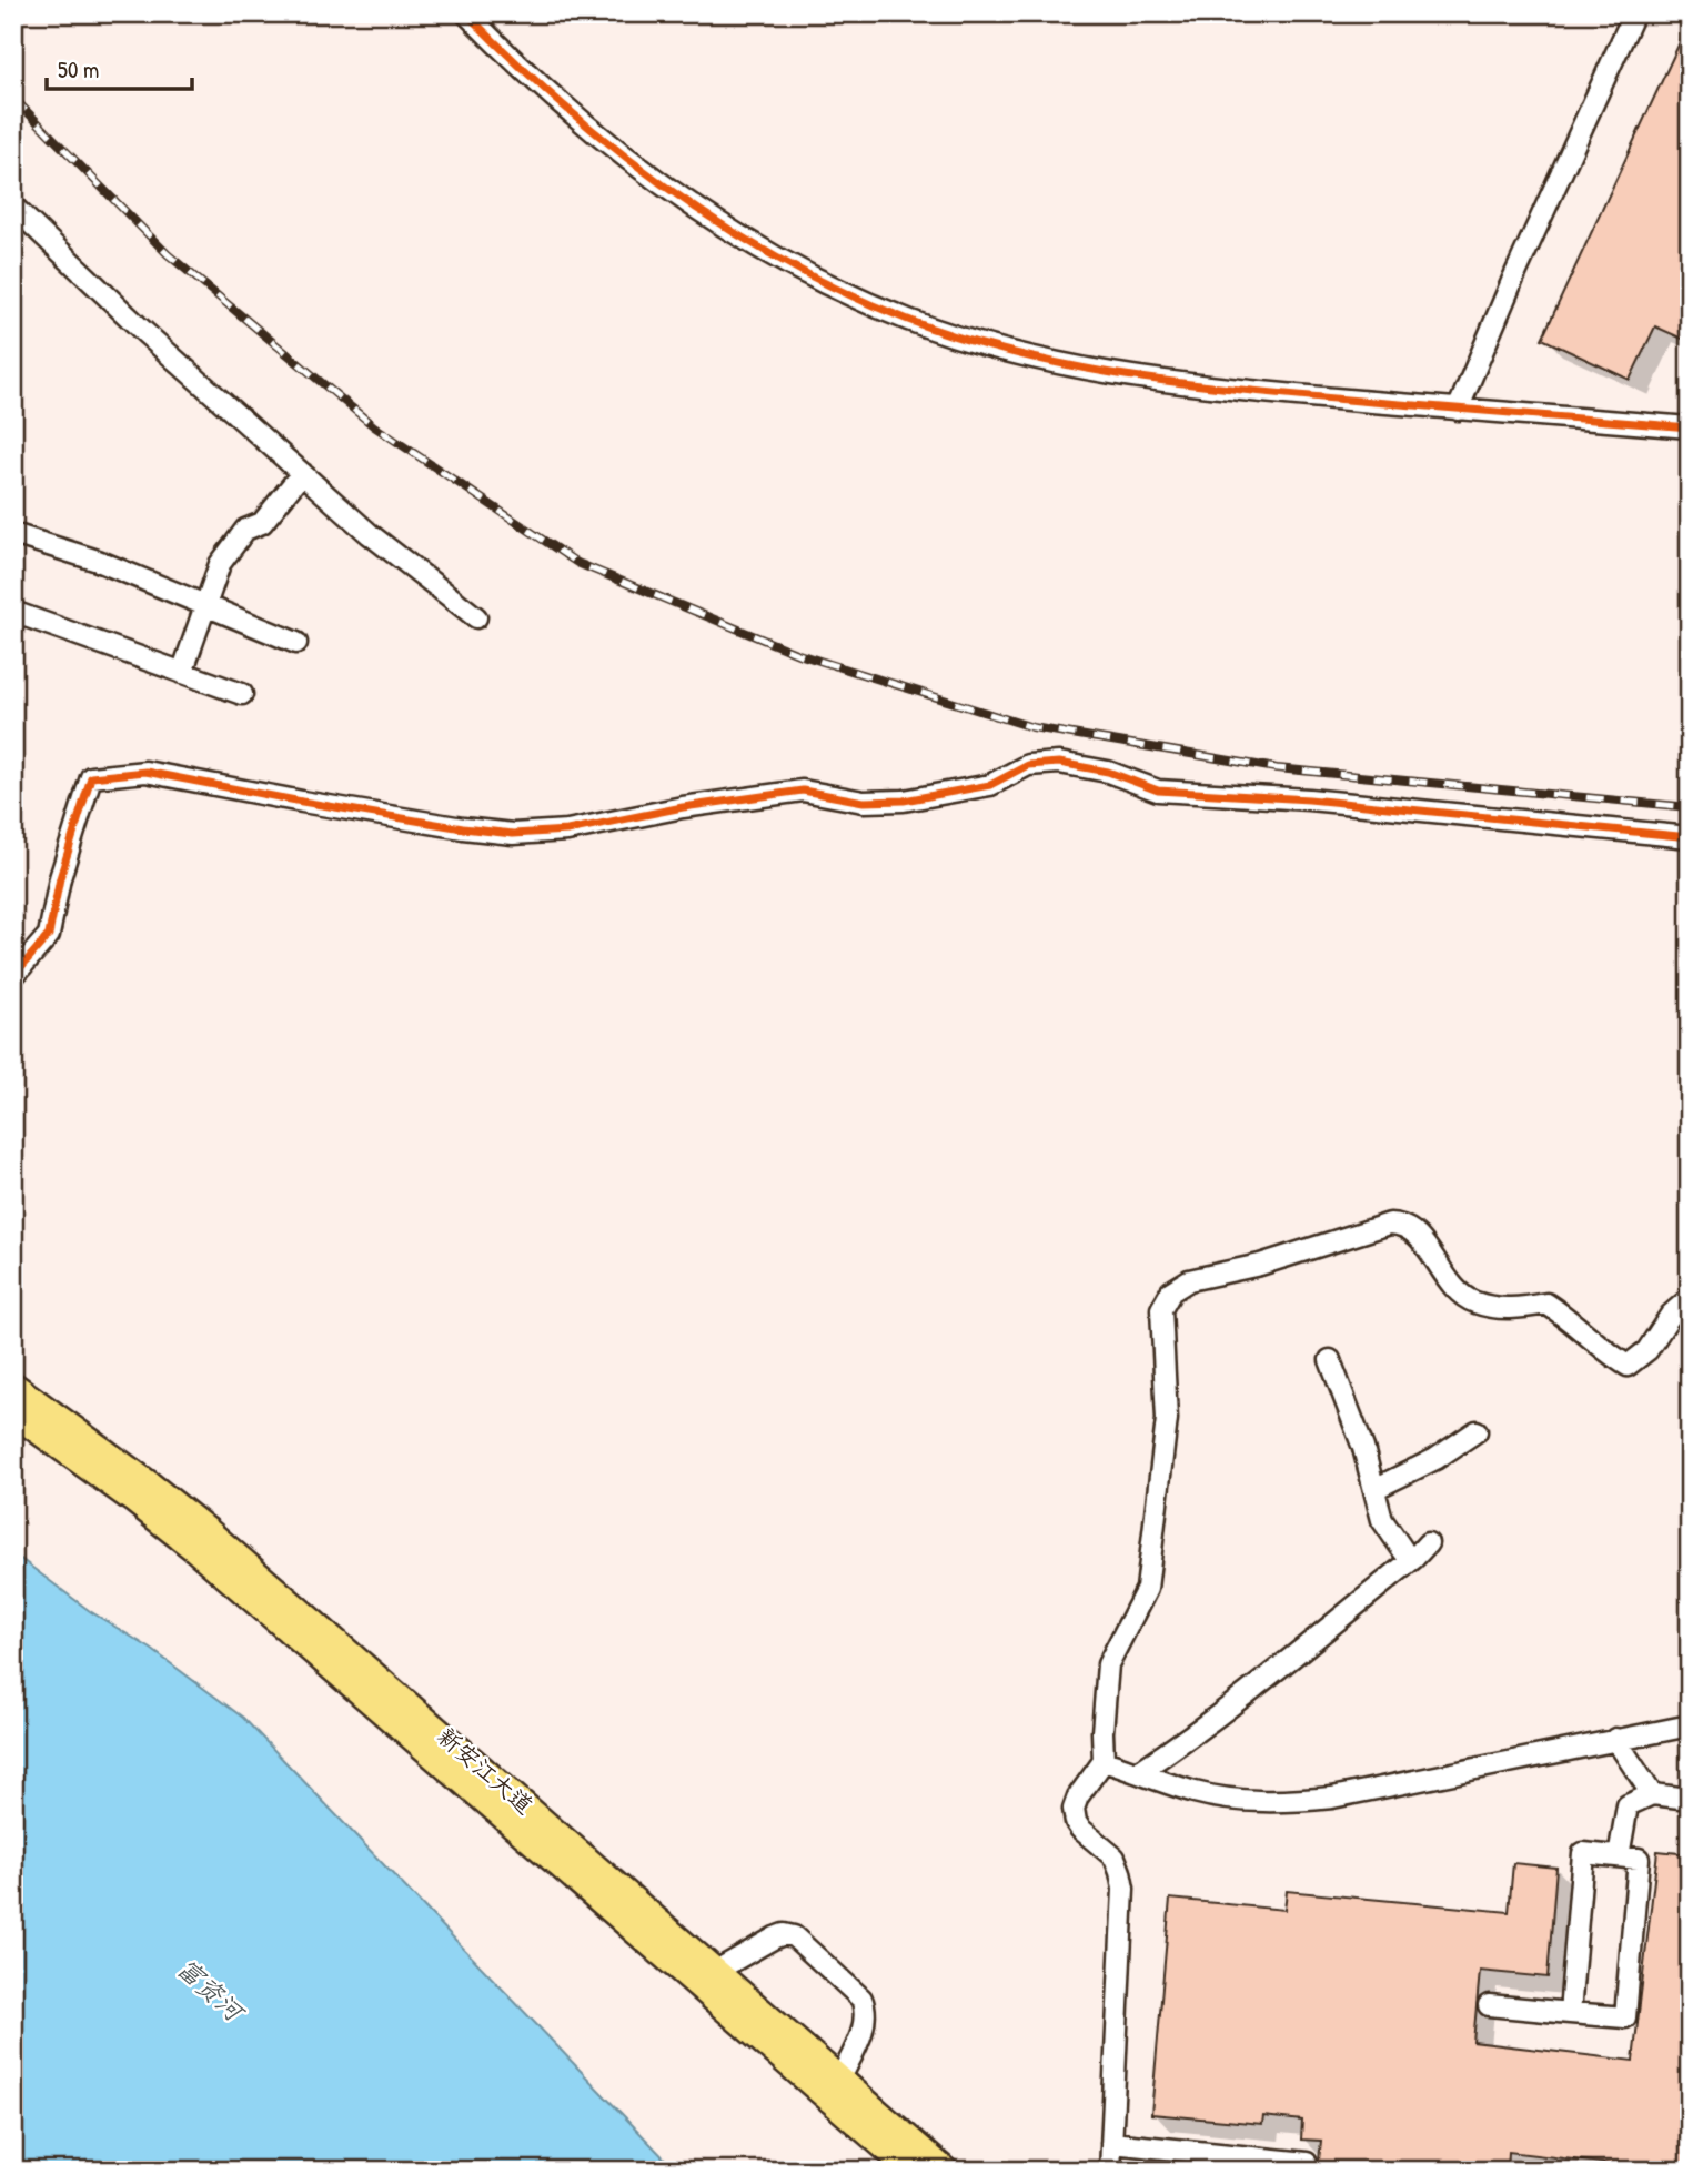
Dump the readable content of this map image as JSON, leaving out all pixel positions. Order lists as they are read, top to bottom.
{
  "streets": {
    "main road": ["新安江大道"]
  },
  "water": ["富资河"],
  "scale_bar": "50 m"
}
